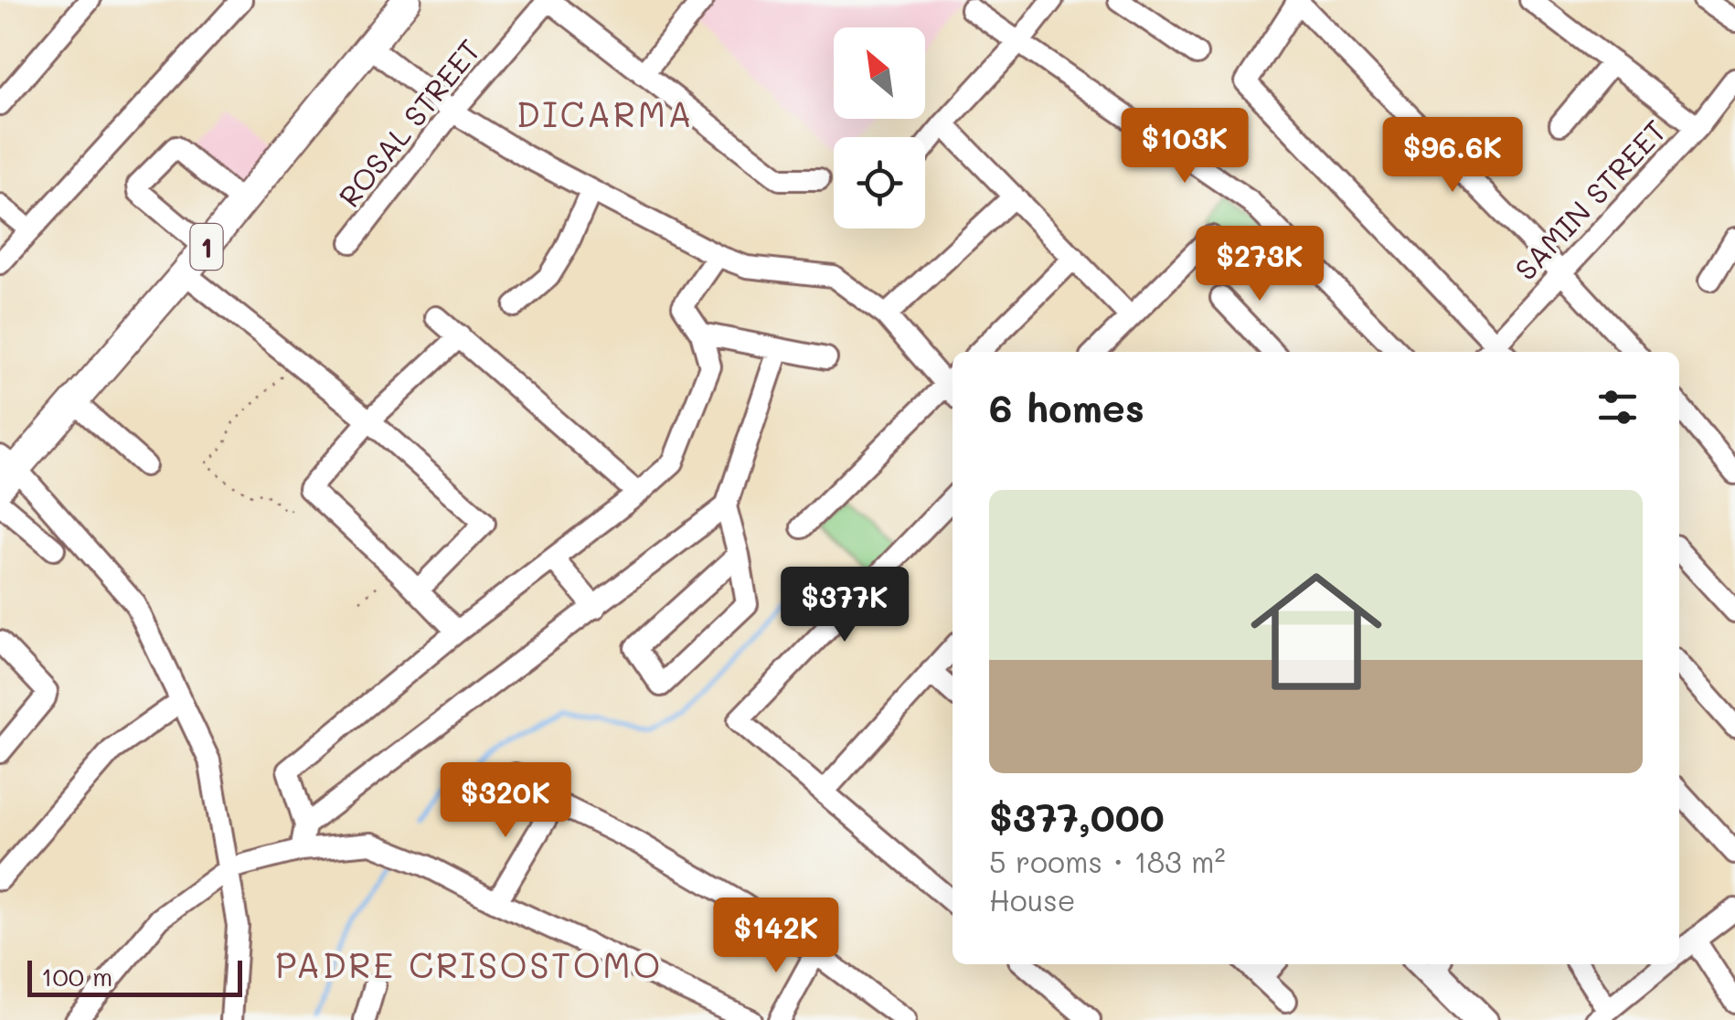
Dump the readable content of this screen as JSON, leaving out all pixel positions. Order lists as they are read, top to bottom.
{
  "streets": {
    "main road": ["1"],
    "street": ["ROSAL STREET", "SAMIN STREET"]
  },
  "districts": ["DICARMA", "PADRE CRISOSTOMO"],
  "scale_bar": "100 m",
  "north": "top left",
  "page": {
    "price": [
      "$103K",
      "$96.6K",
      "$273K",
      "$377K",
      "$320K",
      "$142K"
    ],
    "heading": "6 homes",
    "list": [
      {
        "name": "$377,000",
        "note": "5 rooms · 183 m² · House"
      }
    ],
    "scale": "100 m"
  }
}
